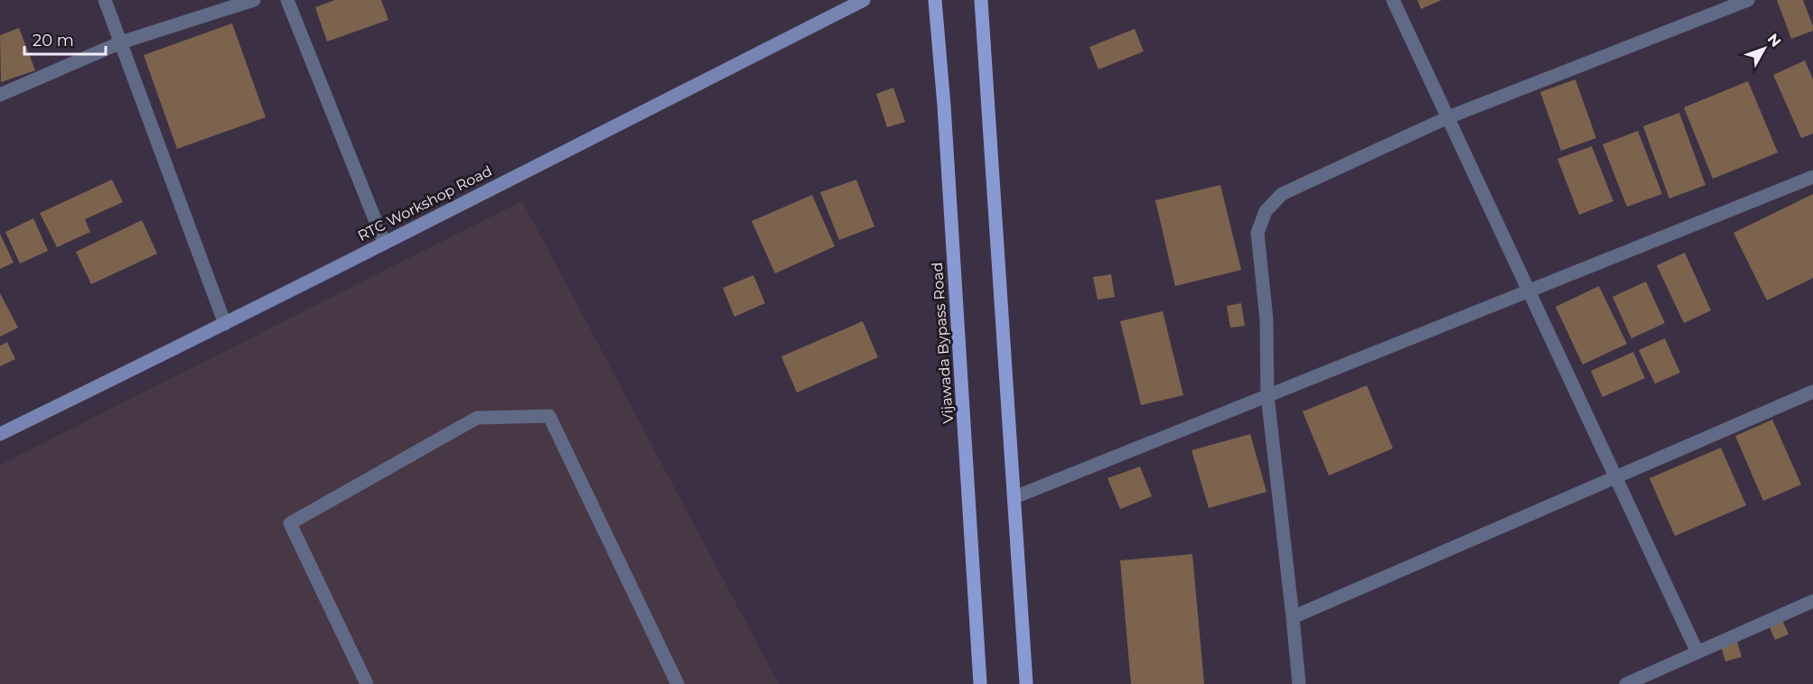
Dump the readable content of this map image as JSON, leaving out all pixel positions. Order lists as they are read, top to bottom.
{
  "streets": {
    "main road": ["Vijawada Bypass Road"],
    "street": ["RTC Workshop Road"]
  },
  "scale_bar": "20 m",
  "north": "top right"
}
